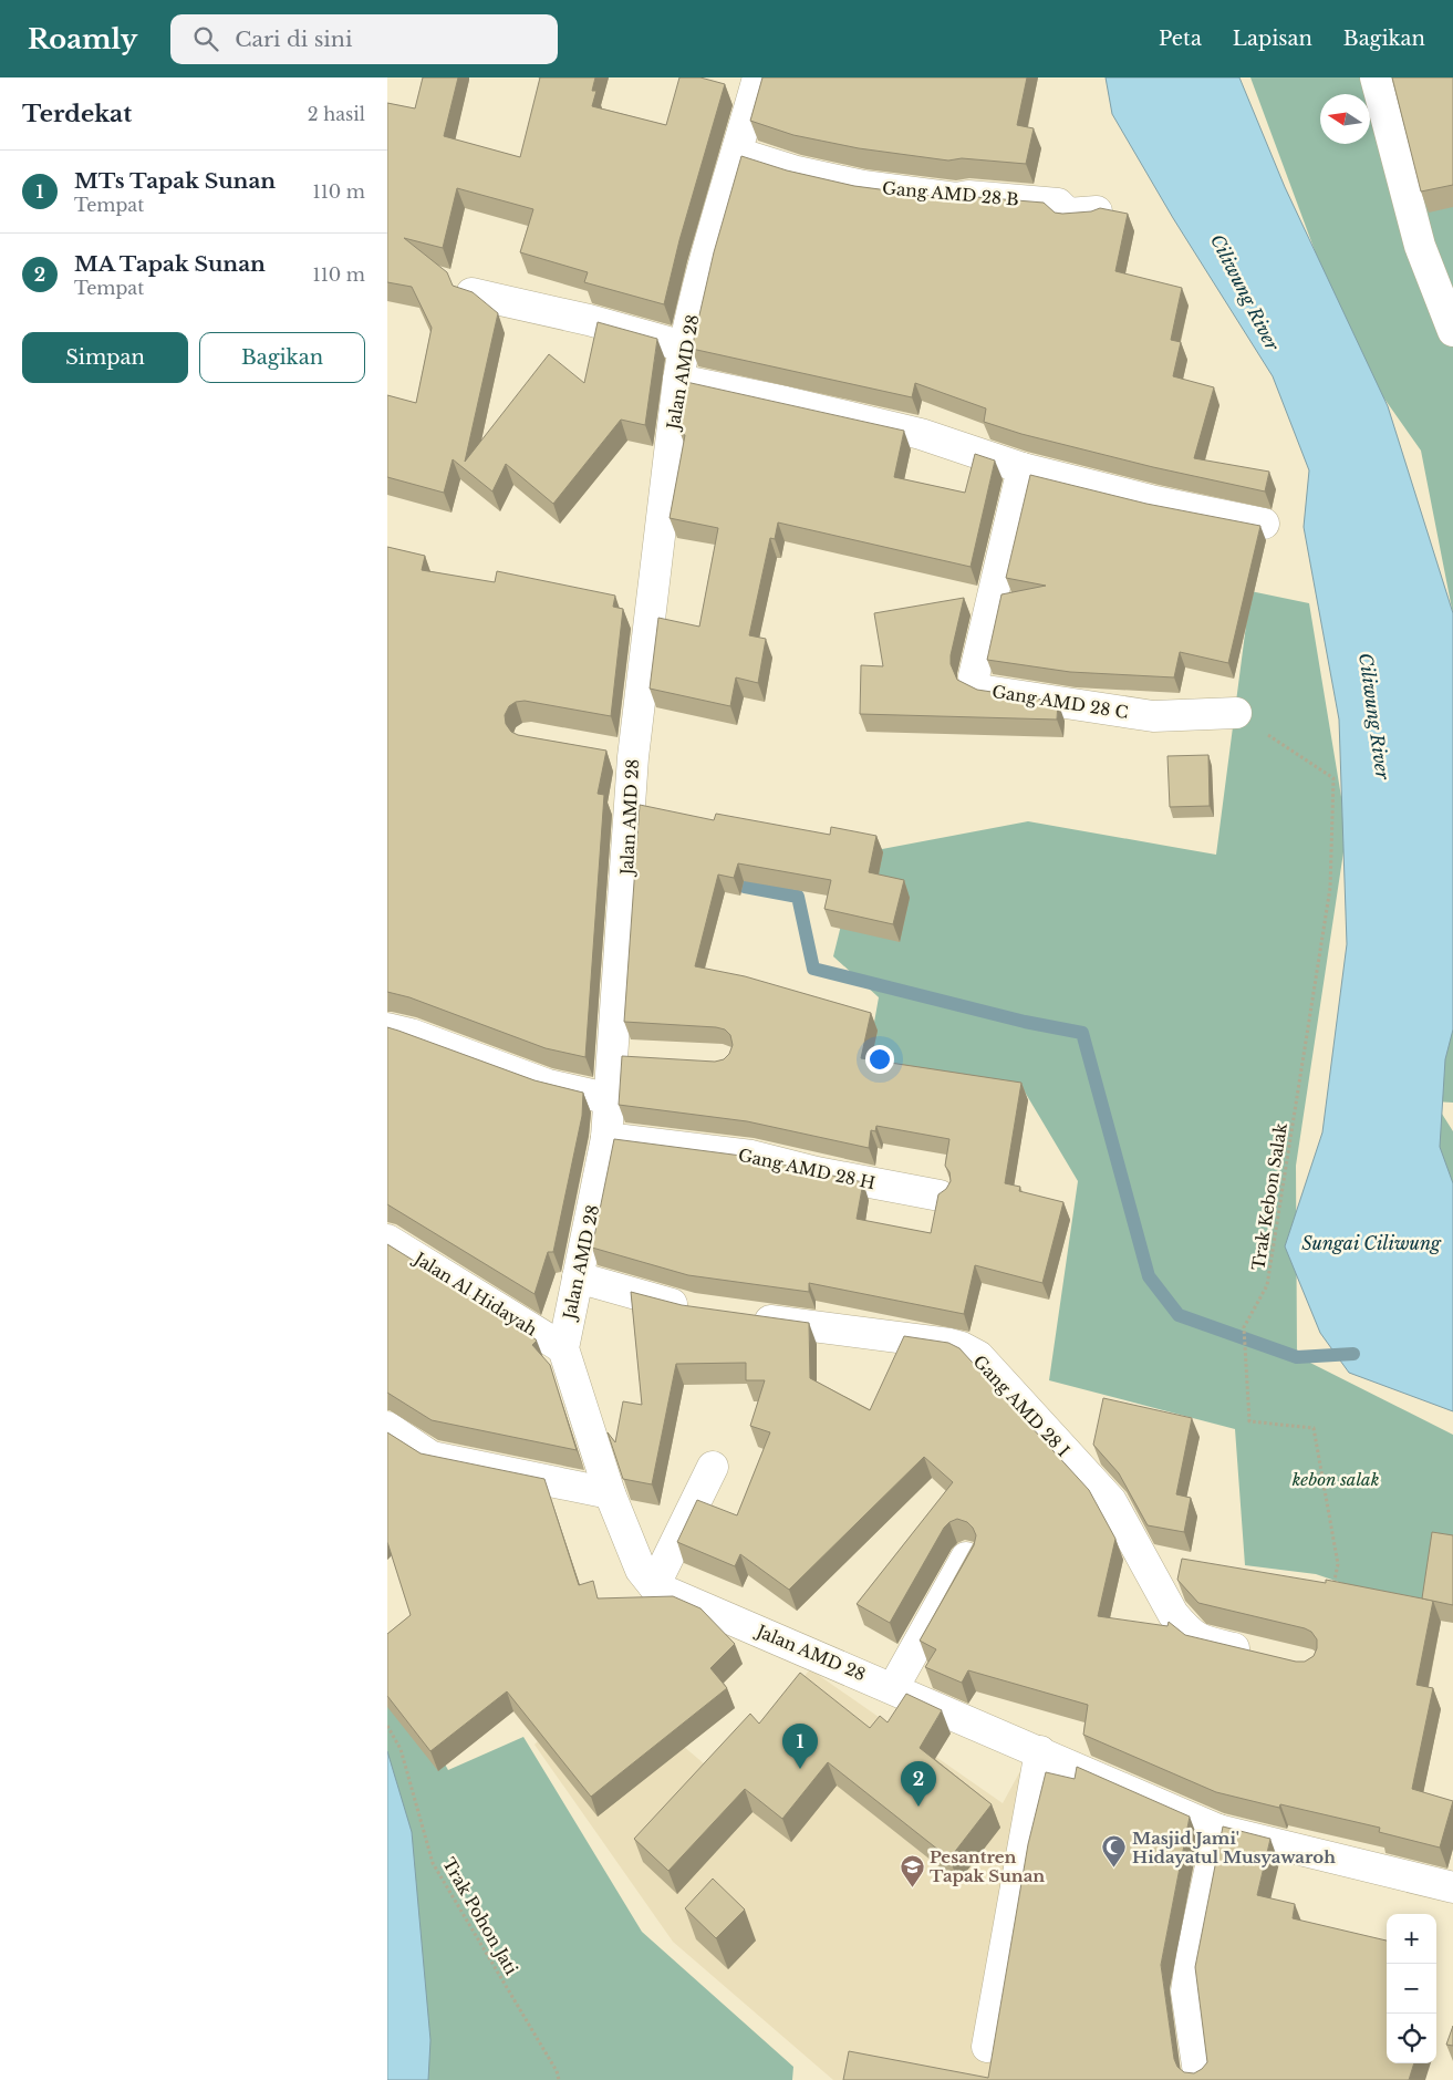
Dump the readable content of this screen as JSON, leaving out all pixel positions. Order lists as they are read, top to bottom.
{
  "streets": {
    "street": [
      "Gang AMD 28 B",
      "Jalan AMD 28",
      "Gang AMD 28 C",
      "Gang AMD 28 H",
      "Jalan Al Hidayah",
      "Gang AMD 28 I"
    ],
    "path": ["Trak Kebon Salak", "Trak Pohon Jati"]
  },
  "crossings": [
    ["Gang AMD 28 B", "Jalan AMD 28"],
    ["Jalan AMD 28", "Gang AMD 28 H"],
    ["Jalan AMD 28", "Jalan Al Hidayah"],
    ["Gang AMD 28 C", "Trak Kebon Salak"]
  ],
  "water": ["Ciliwung River", "Sungai Ciliwung"],
  "parks": ["kebon salak"],
  "places": {
    "mosque": ["Masjid Jami' Hidayatul Musyawaroh"],
    "school or university": ["Pesantren Tapak Sunan"]
  },
  "north": "left",
  "page": {
    "header": "Roamly",
    "search": "Cari di sini",
    "nav": ["Peta", "Lapisan", "Bagikan"],
    "heading": ["Terdekat", "2 hasil"],
    "list": [
      {
        "mark": "1",
        "name": "MTs Tapak Sunan",
        "note": "Tempat",
        "value": "110 m"
      },
      {
        "mark": "2",
        "name": "MA Tapak Sunan",
        "note": "Tempat",
        "value": "110 m"
      }
    ],
    "buttons": ["Simpan", "Bagikan"],
    "pins": ["1", "2"],
    "map_buttons": ["+", "−"]
  }
}
